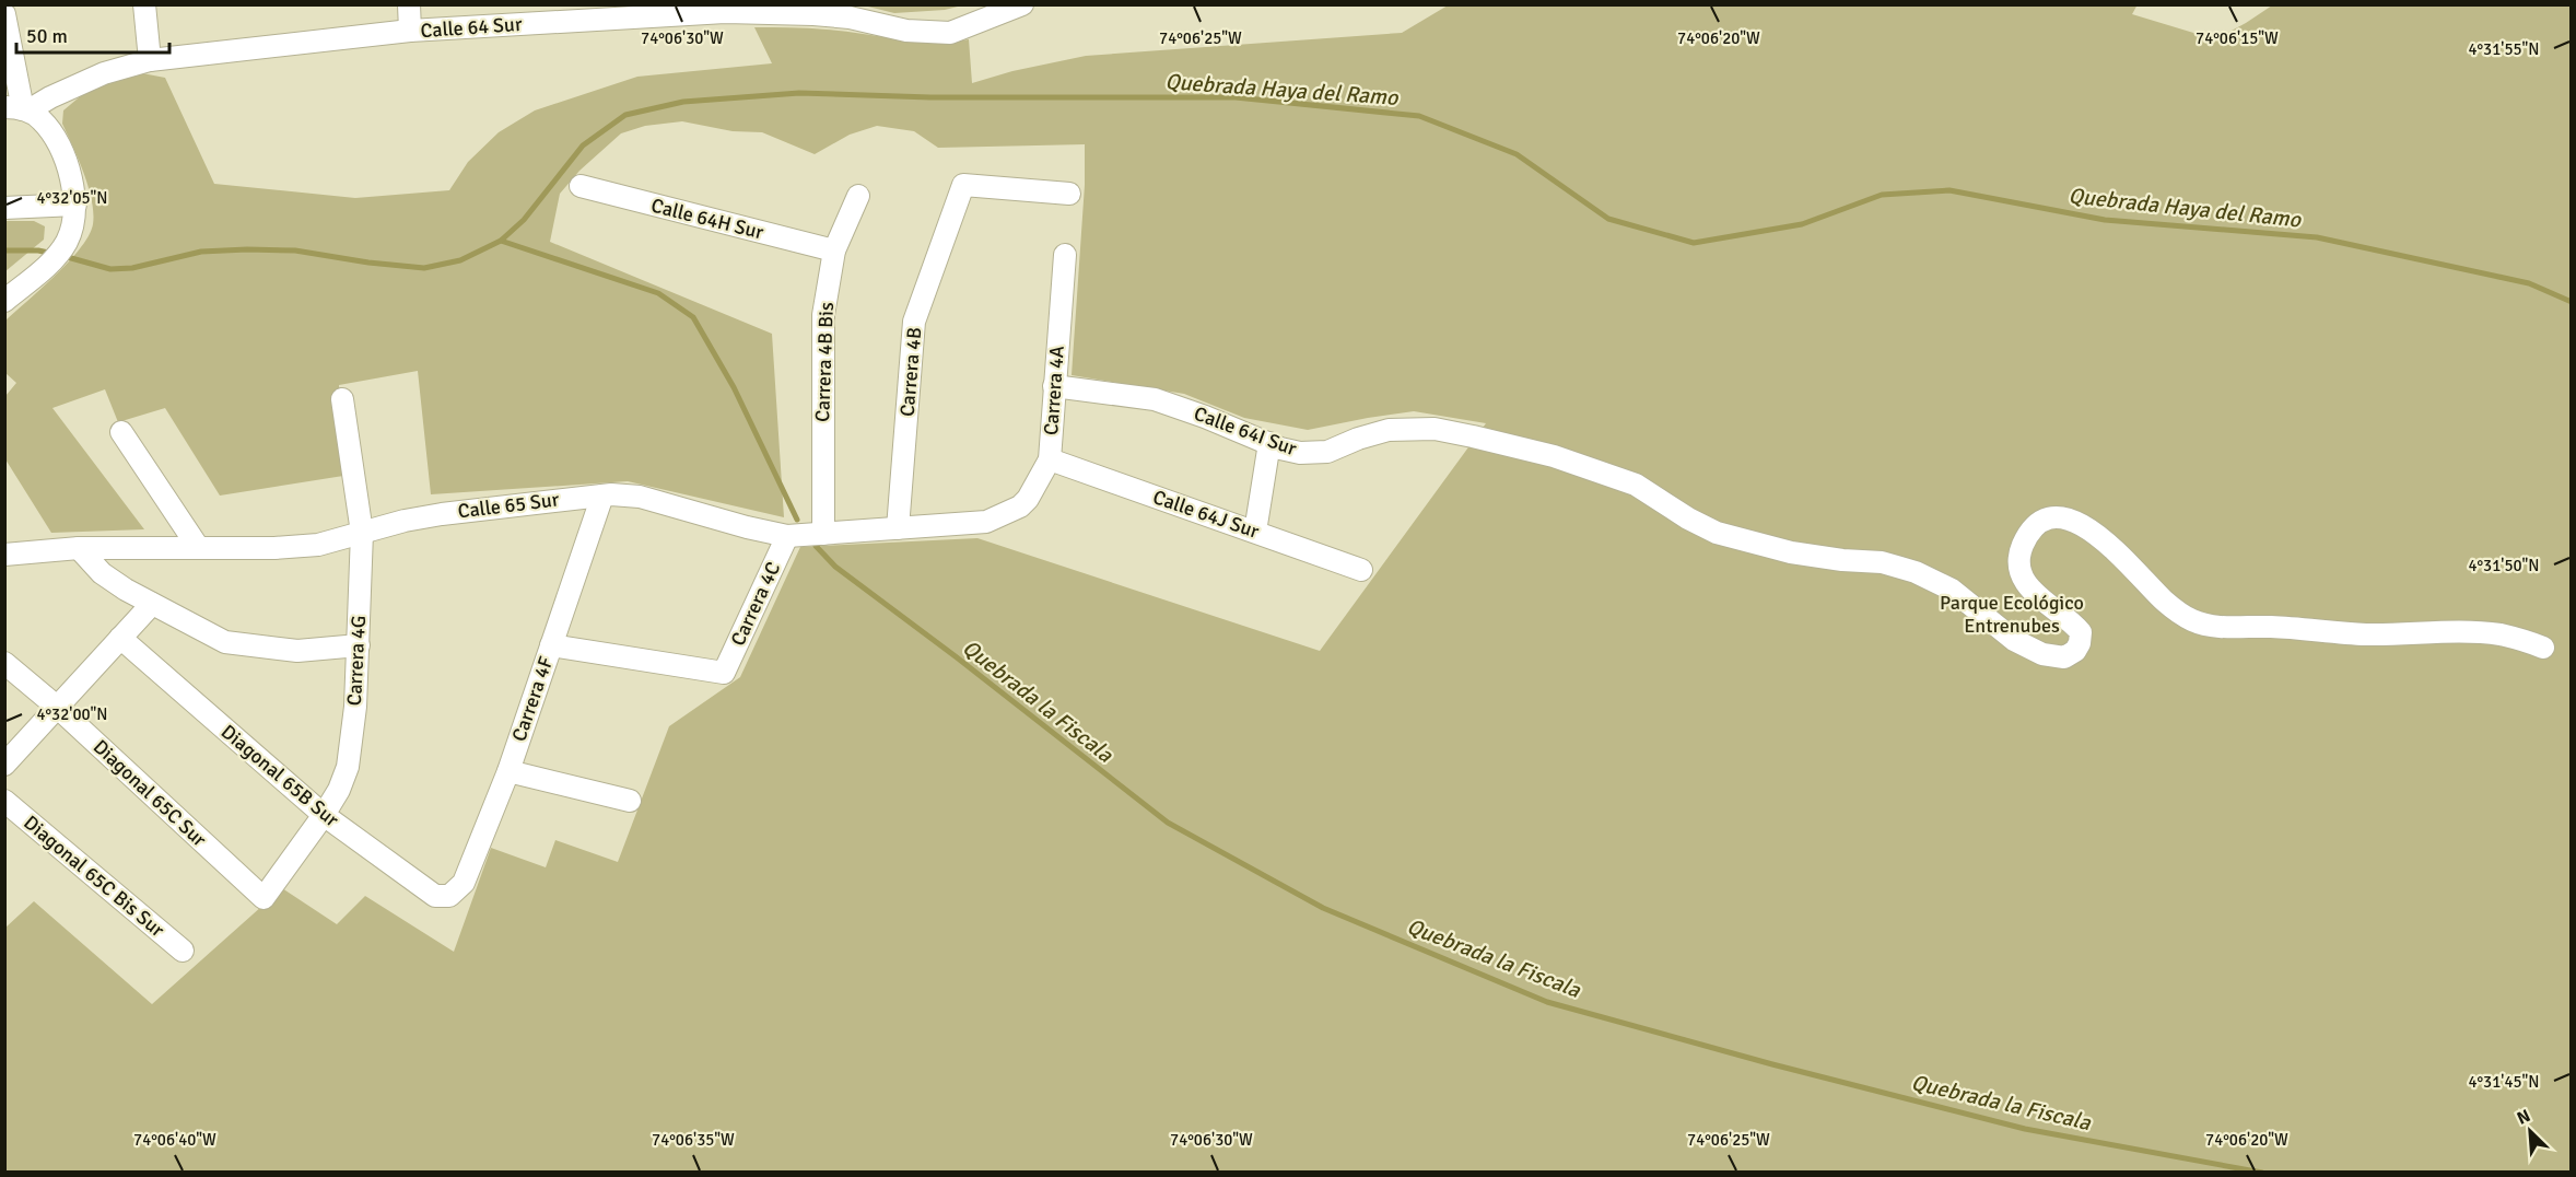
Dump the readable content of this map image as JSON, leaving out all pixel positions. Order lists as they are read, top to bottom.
{
  "streets": {
    "street": [
      "Calle 64 Sur",
      "Calle 64H Sur",
      "Carrera 4B Bis",
      "Carrera 4B",
      "Carrera 4A",
      "Calle 64I Sur",
      "Calle 65 Sur",
      "Calle 64J Sur",
      "Carrera 4C",
      "Carrera 4G",
      "Carrera 4F",
      "Diagonal 65B Sur",
      "Diagonal 65C Sur",
      "Diagonal 65C Bis Sur"
    ]
  },
  "crossings": [
    ["Calle 64H Sur", "Carrera 4B Bis"],
    ["Carrera 4B Bis", "Calle 65 Sur"],
    ["Carrera 4B", "Calle 65 Sur"],
    ["Carrera 4A", "Calle 64I Sur"],
    ["Carrera 4A", "Calle 65 Sur"],
    ["Carrera 4A", "Calle 64J Sur"],
    ["Calle 65 Sur", "Carrera 4C"],
    ["Calle 65 Sur", "Carrera 4G"],
    ["Calle 65 Sur", "Carrera 4F"],
    ["Carrera 4C", "Carrera 4F"],
    ["Carrera 4G", "Diagonal 65B Sur"],
    ["Carrera 4G", "Diagonal 65C Sur"],
    ["Carrera 4F", "Diagonal 65B Sur"]
  ],
  "water": ["Quebrada Haya del Ramo", "Quebrada la Fiscala"],
  "parks": ["Parque Ecológico Entrenubes"],
  "scale_bar": "50 m",
  "north": "top left",
  "coordinates": [
    "74°06'25\"W",
    "74°06'20\"W",
    "74°06'15\"W",
    "74°06'30\"W",
    "4°31'55\"N",
    "4°32'05\"N",
    "4°31'50\"N",
    "4°32'00\"N",
    "4°31'45\"N",
    "74°06'40\"W",
    "74°06'35\"W"
  ]
}
